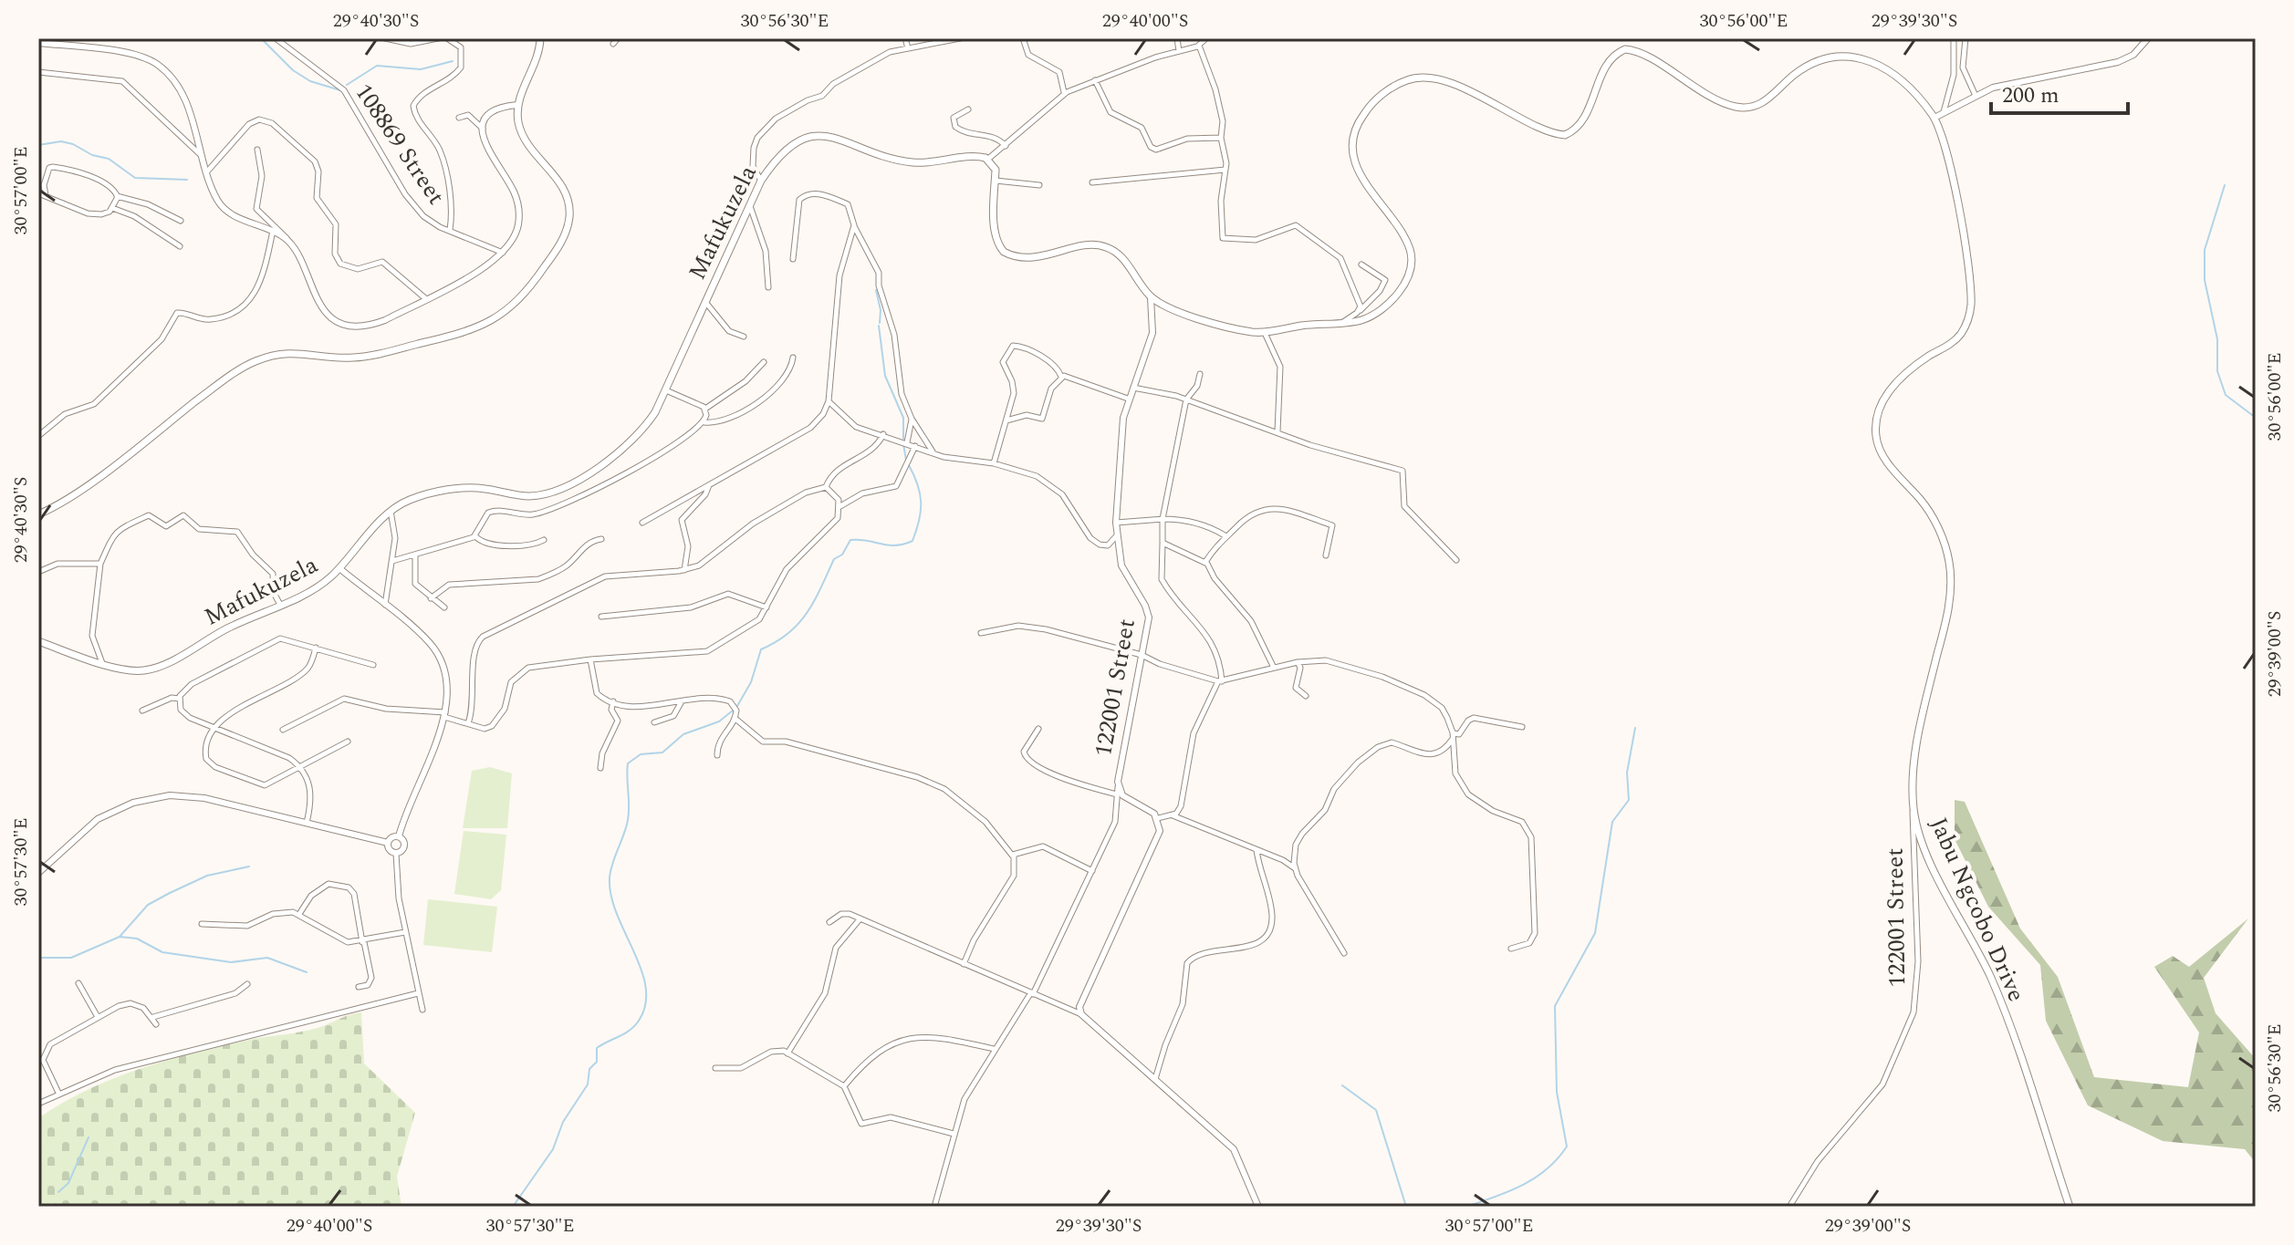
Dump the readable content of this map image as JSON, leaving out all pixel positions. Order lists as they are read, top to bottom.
{
  "streets": {
    "main road": ["Mafukuzela", "Jabu Ngcobo Drive"],
    "street": ["108869 Street", "122001 Street"]
  },
  "crossings": [
    ["122001 Street", "Jabu Ngcobo Drive"]
  ],
  "scale_bar": "200 m",
  "coordinates": [
    "29°40'30\"S",
    "30°56'30\"E",
    "29°40'00\"S",
    "30°56'00\"E",
    "29°39'30\"S",
    "30°57'00\"E",
    "29°39'00\"S",
    "30°57'30\"E"
  ]
}
